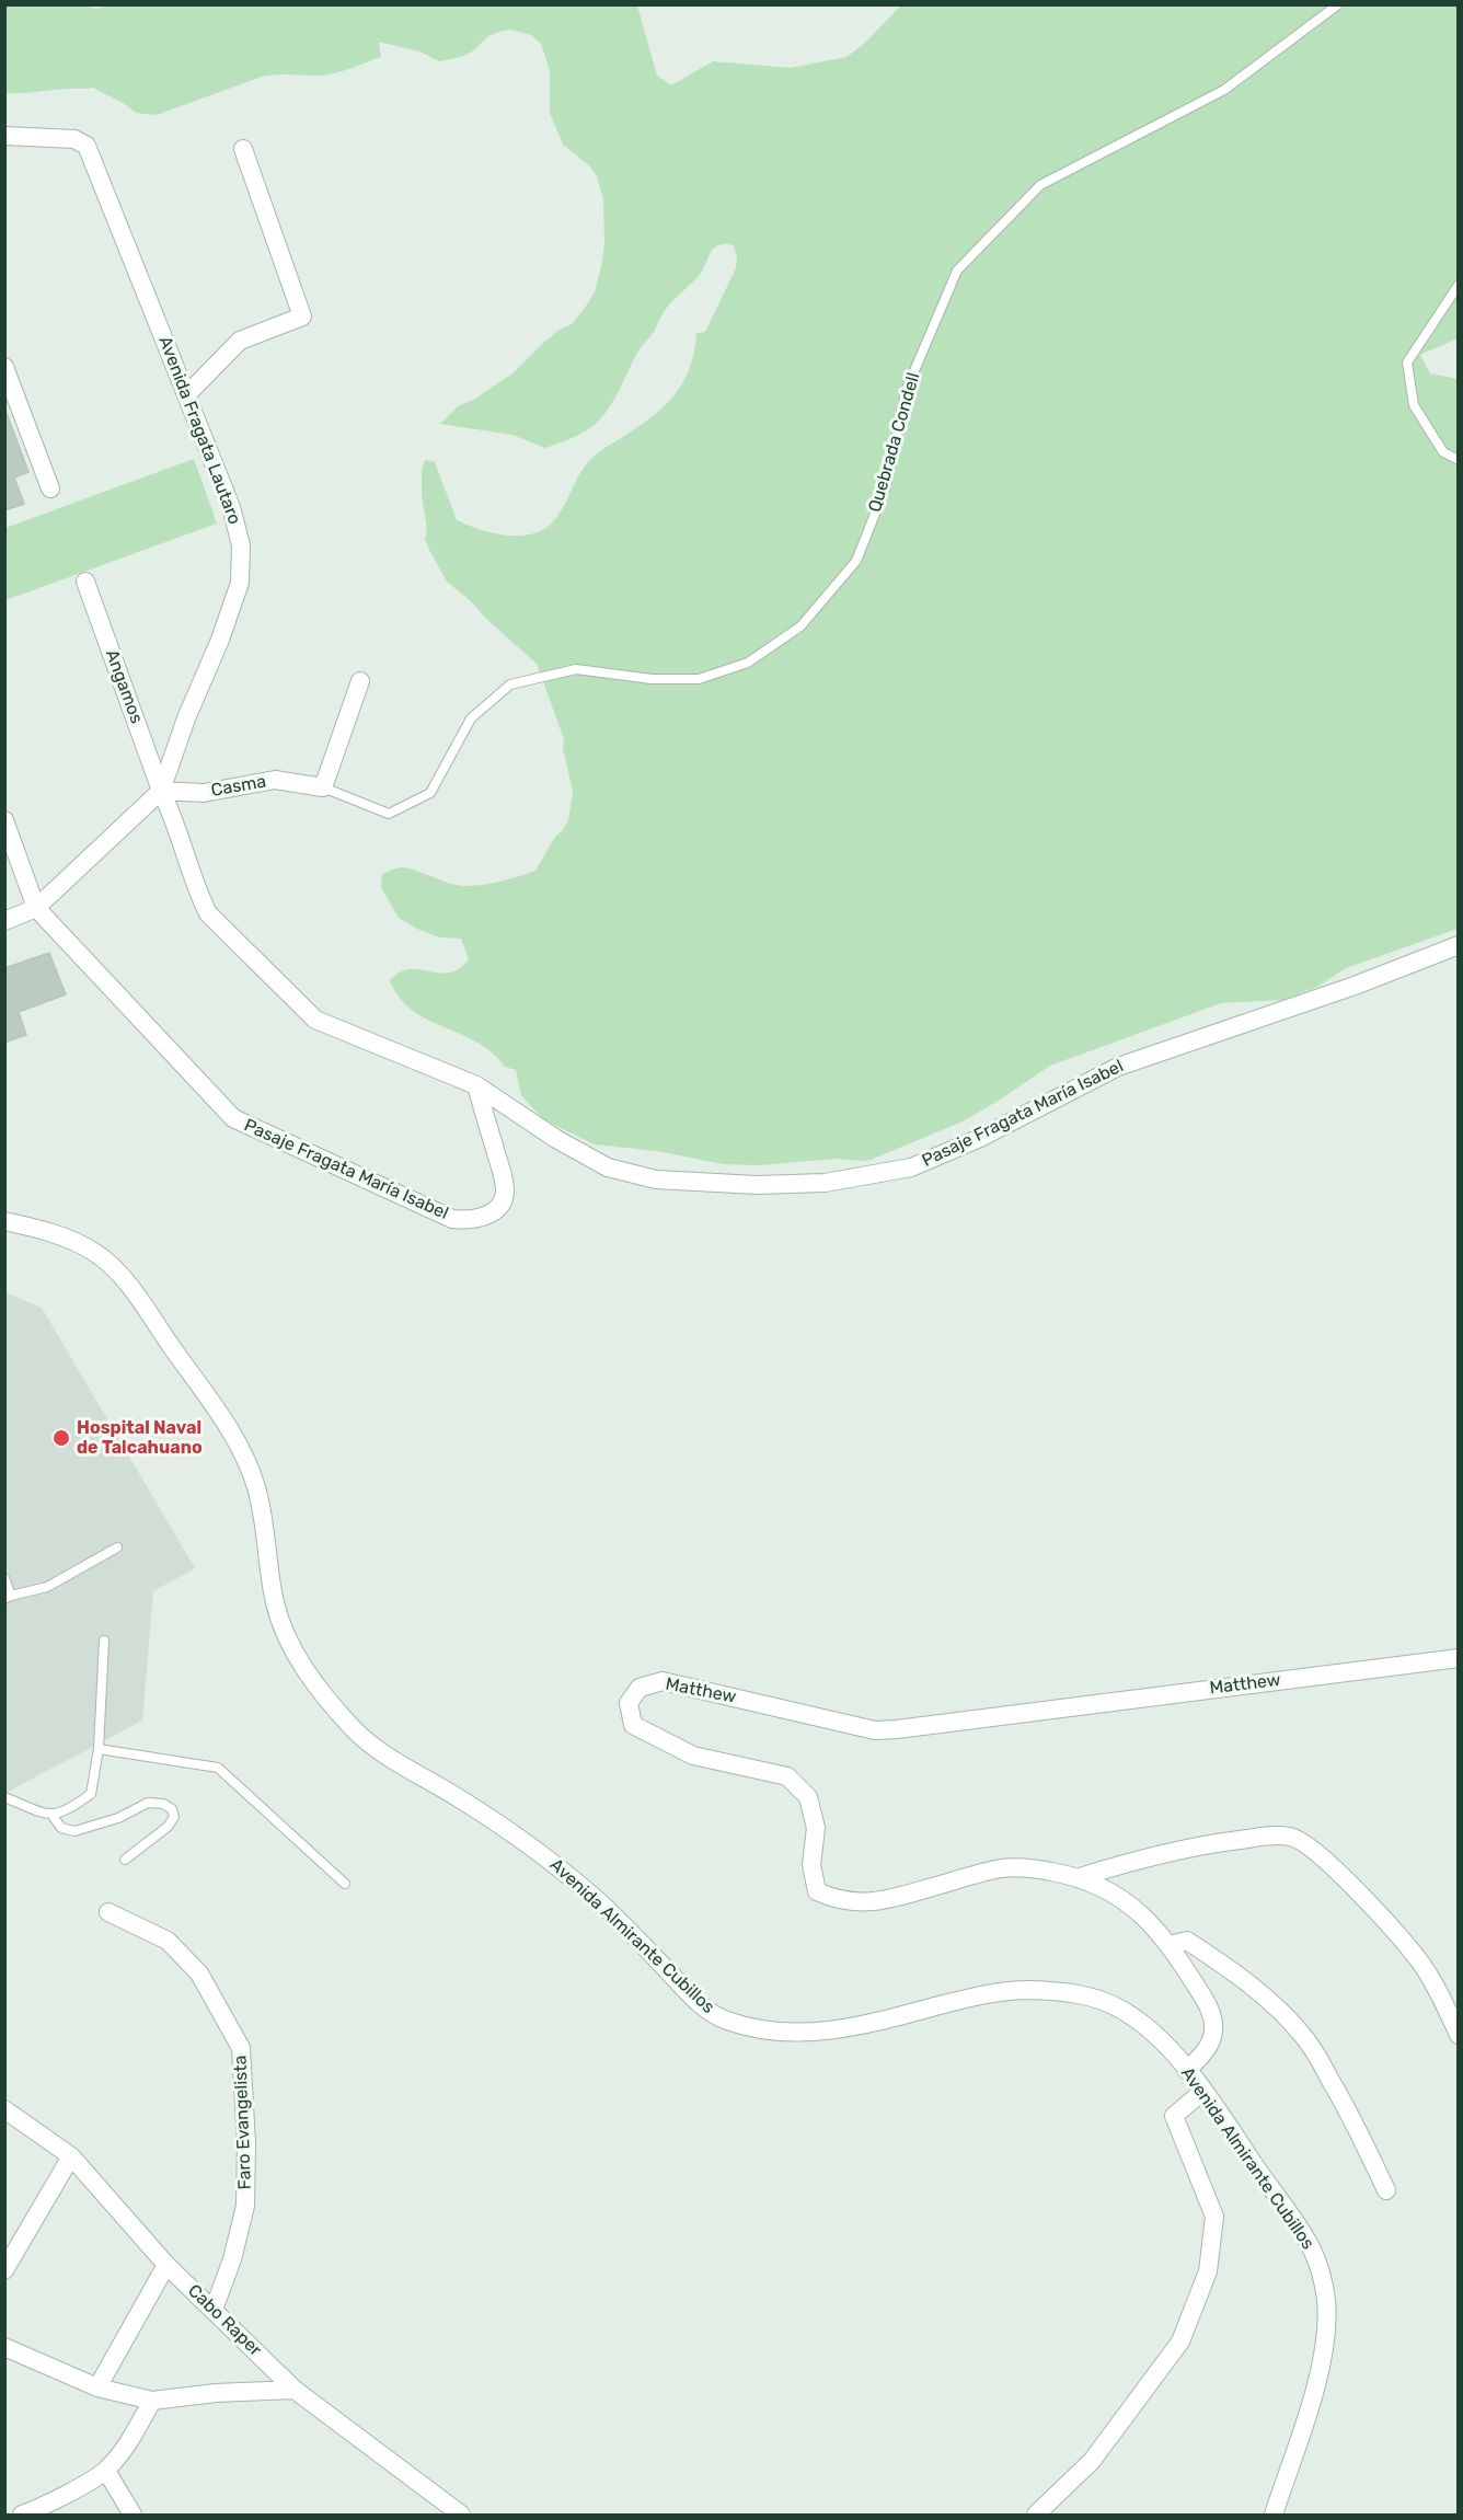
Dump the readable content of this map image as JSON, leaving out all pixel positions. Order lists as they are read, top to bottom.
{
  "streets": {
    "street": [
      "Avenida Fragata Lautaro",
      "Angamos",
      "Casma",
      "Pasaje Fragata María Isabel",
      "Matthew",
      "Avenida Almirante Cubillos",
      "Faro Evangelista",
      "Cabo Raper"
    ],
    "lane": ["Quebrada Condell"]
  },
  "crossings": [
    ["Avenida Fragata Lautaro", "Angamos"],
    ["Avenida Fragata Lautaro", "Casma"],
    ["Avenida Fragata Lautaro", "Pasaje Fragata María Isabel"],
    ["Quebrada Condell", "Casma"],
    ["Angamos", "Casma"],
    ["Angamos", "Pasaje Fragata María Isabel"],
    ["Casma", "Pasaje Fragata María Isabel"],
    ["Matthew", "Avenida Almirante Cubillos"],
    ["Faro Evangelista", "Cabo Raper"]
  ],
  "places": ["Hospital Naval de Talcahuano"]
}
